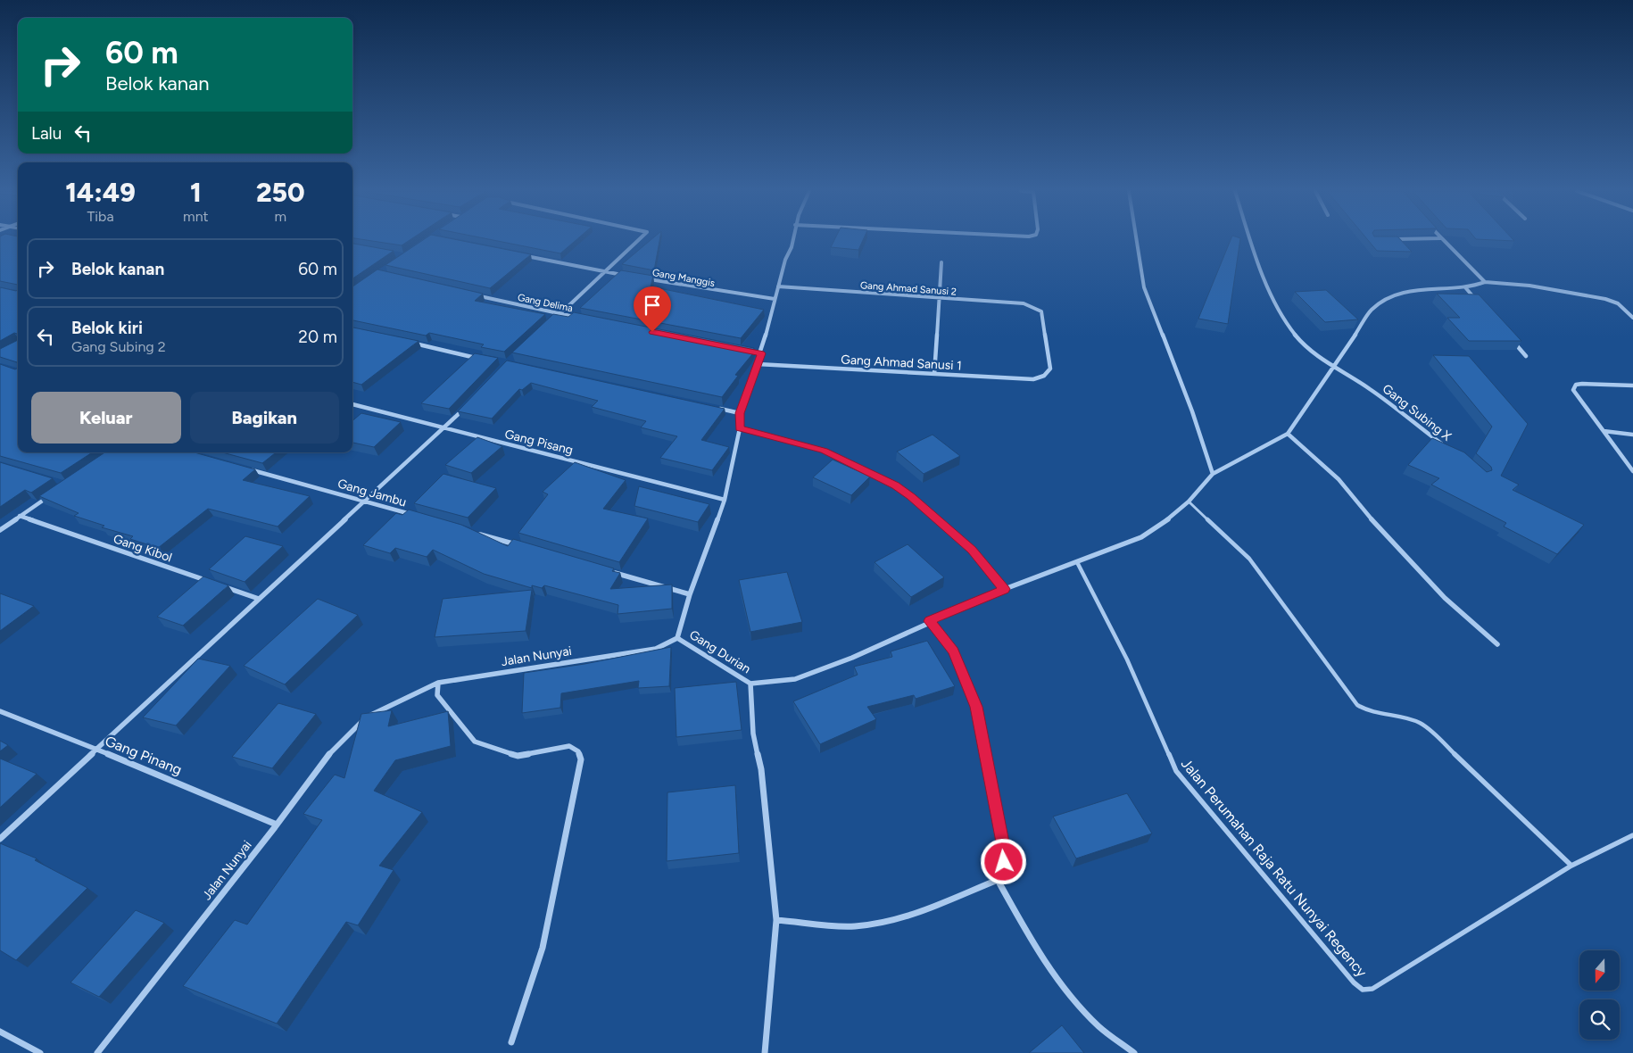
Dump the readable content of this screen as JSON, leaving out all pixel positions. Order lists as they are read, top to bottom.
{
  "streets": {
    "street": [
      "Gang Manggis",
      "Gang Ahmad Sanusi 2",
      "Gang Delima",
      "Gang Ahmad Sanusi 1",
      "Gang Subing X",
      "Gang Pisang",
      "Gang Jambu",
      "Gang Kibol",
      "Gang Durian",
      "Jalan Nunyai",
      "Gang Pinang"
    ],
    "lane": ["Jalan Perumahan Raja Ratu Nunyai Regency"]
  },
  "crossings": [
    ["Gang Ahmad Sanusi 2", "Gang Ahmad Sanusi 1"],
    ["Gang Durian", "Jalan Nunyai"],
    ["Jalan Nunyai", "Gang Pinang"]
  ],
  "north": "bottom",
  "page": {
    "turn": ["60 m", "Belok kanan"],
    "then": "Lalu",
    "eta": [
      "14:49",
      "Tiba",
      "1",
      "mnt",
      "250",
      "m"
    ],
    "list": [
      {
        "name": "Belok kanan",
        "value": "60 m"
      },
      {
        "name": "Belok kiri",
        "note": "Gang Subing 2",
        "value": "20 m"
      }
    ],
    "buttons": ["Keluar", "Bagikan"]
  }
}
